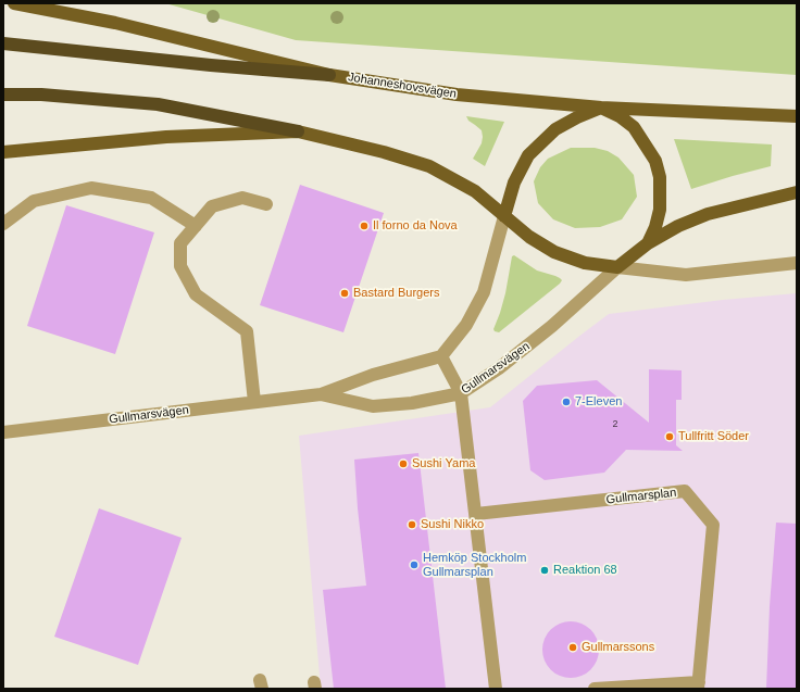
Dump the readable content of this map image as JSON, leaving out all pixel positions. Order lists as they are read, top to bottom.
{
  "streets": {
    "main road": ["Johanneshovsvägen"],
    "street": ["Gullmarsvägen", "Gullmarsplan"]
  },
  "crossings": [
    ["Johanneshovsvägen", "Gullmarsvägen"]
  ],
  "places": [
    "Il forno da Nova",
    "Bastard Burgers",
    "7-Eleven",
    "Tullfritt Söder",
    "Sushi Yama",
    "Sushi Nikko",
    "Hemköp Stockholm Gullmarsplan",
    "Reaktion 68",
    "Gullmarssons"
  ],
  "house_numbers": ["2"]
}
